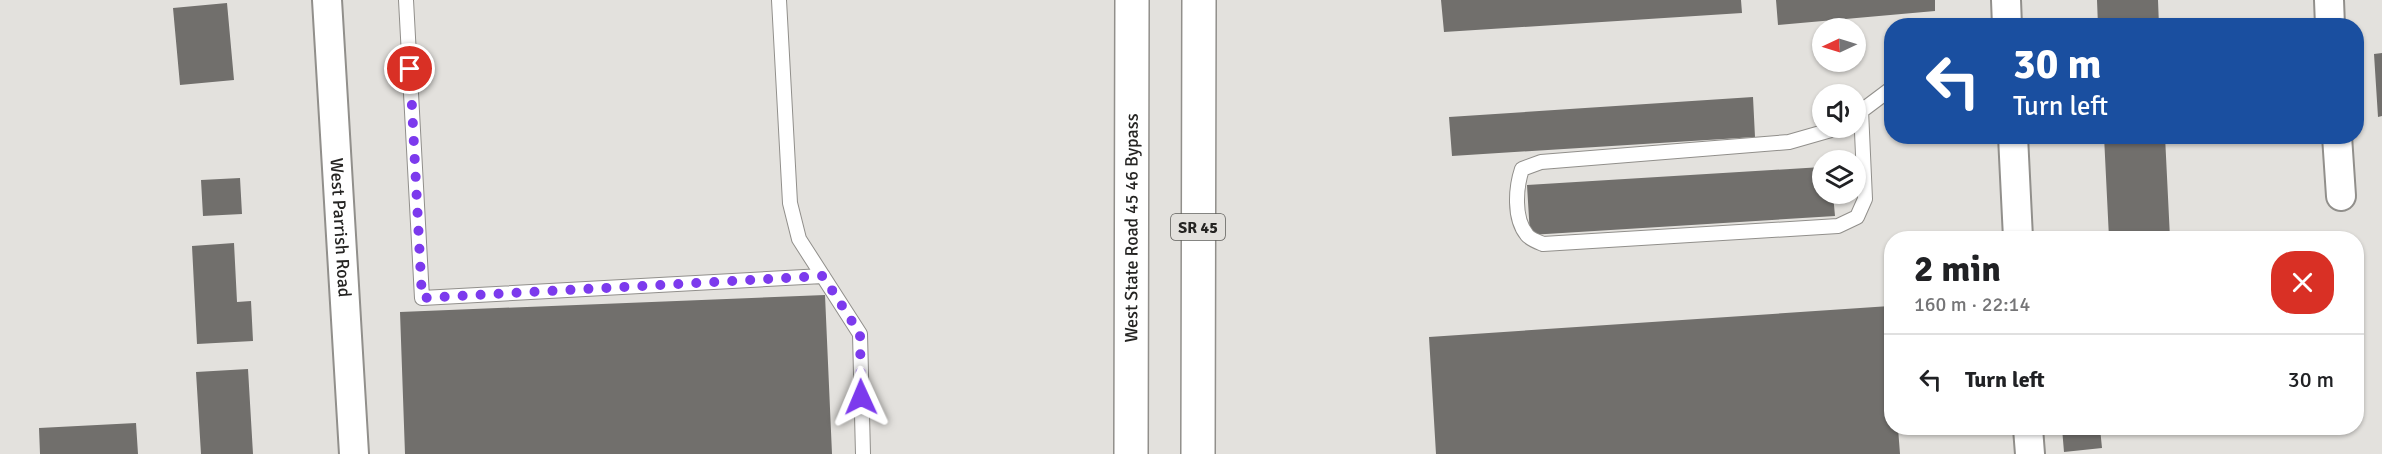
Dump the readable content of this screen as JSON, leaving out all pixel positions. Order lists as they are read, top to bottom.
{
  "streets": {
    "highway": ["West State Road 45 46 Bypass", "SR 45"],
    "street": ["West Parrish Road"]
  },
  "north": "left",
  "page": {
    "turn": ["30 m", "Turn left"],
    "heading": ["2 min", "160 m · 22:14"],
    "list": [
      {
        "name": "Turn left",
        "value": "30 m"
      }
    ]
  }
}
